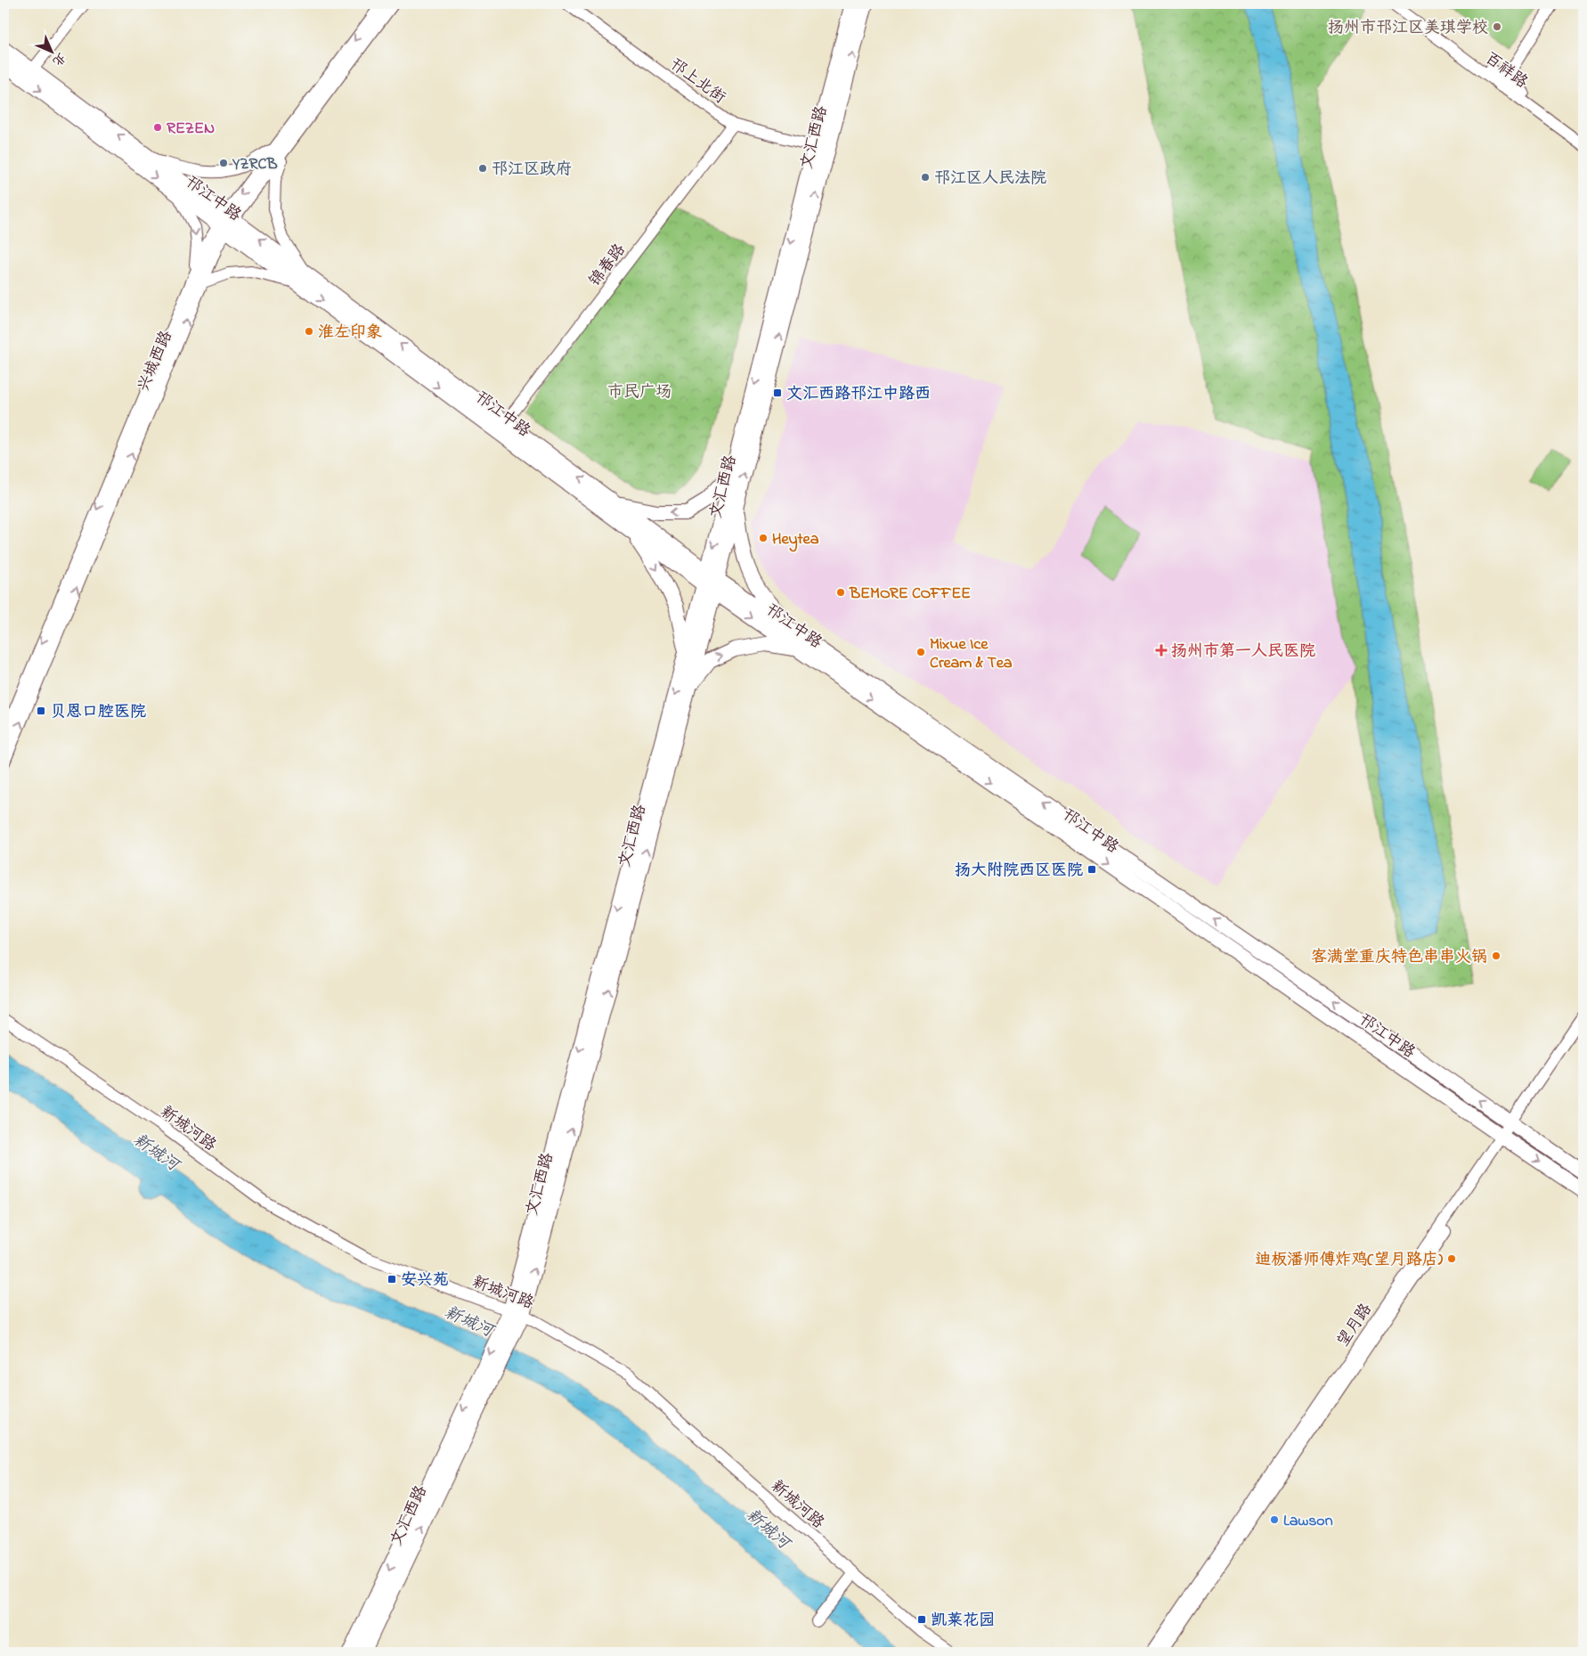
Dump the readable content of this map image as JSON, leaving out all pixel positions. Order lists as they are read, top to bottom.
{
  "streets": {
    "main road": ["文汇西路", "邗江中路"],
    "street": [
      "百祥路",
      "邗上北街",
      "锦春路",
      "兴城西路",
      "新城河路",
      "望月路"
    ]
  },
  "crossings": [
    ["邗上北街", "文汇西路"],
    ["邗上北街", "锦春路"],
    ["文汇西路", "邗江中路"],
    ["文汇西路", "新城河路"],
    ["邗江中路", "锦春路"],
    ["邗江中路", "兴城西路"],
    ["邗江中路", "望月路"]
  ],
  "water": ["新城河"],
  "parks": ["市民广场"],
  "places": {
    "other": [
      "扬州市邗江区美琪学校",
      "REZEN",
      "YZRCB",
      "邗江区政府",
      "邗江区人民法院",
      "淮左印象",
      "Heytea",
      "BEMORE COFFEE",
      "Mixue Ice Cream & Tea",
      "客满堂重庆特色串串火锅",
      "迪板潘师傅炸鸡(望月路店)",
      "Lawson"
    ],
    "transit": [
      "文汇西路邗江中路西",
      "贝恩口腔医院",
      "扬大附院西区医院",
      "安兴苑",
      "凯莱花园"
    ],
    "health": ["扬州市第一人民医院"]
  },
  "north": "bottom right"
}
